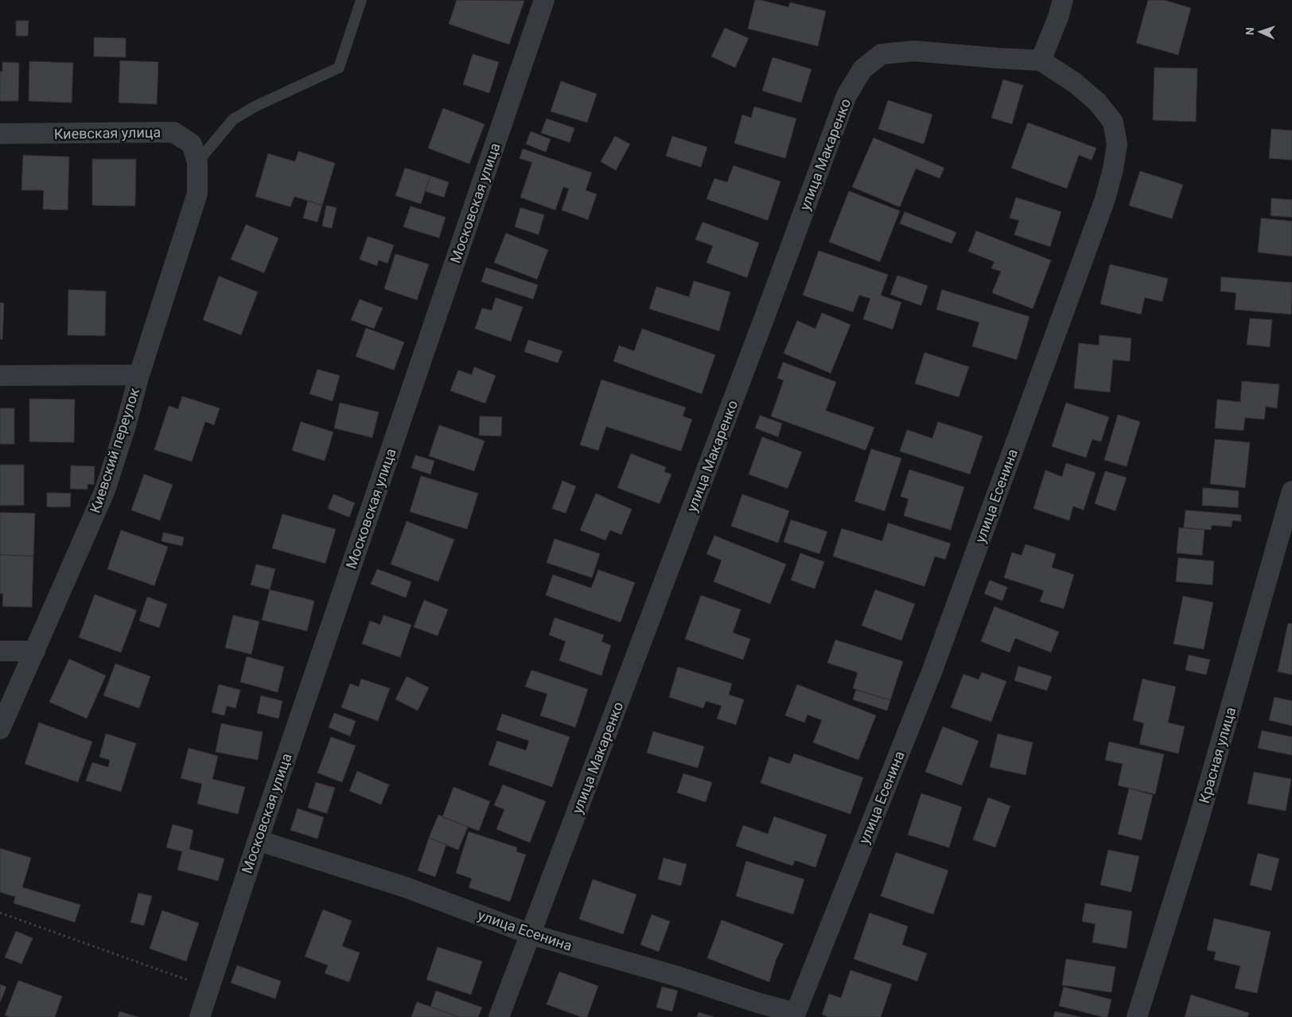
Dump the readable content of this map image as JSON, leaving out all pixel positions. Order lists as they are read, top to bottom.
{
  "streets": {
    "street": [
      "Киевская улица",
      "улица Макаренко",
      "Московская улица",
      "Киевский переулок",
      "улица Есенина",
      "Красная улица"
    ]
  },
  "crossings": [
    ["Киевская улица", "Киевский переулок"],
    ["улица Макаренко", "улица Есенина"],
    ["Московская улица", "улица Есенина"]
  ],
  "north": "left"
}
